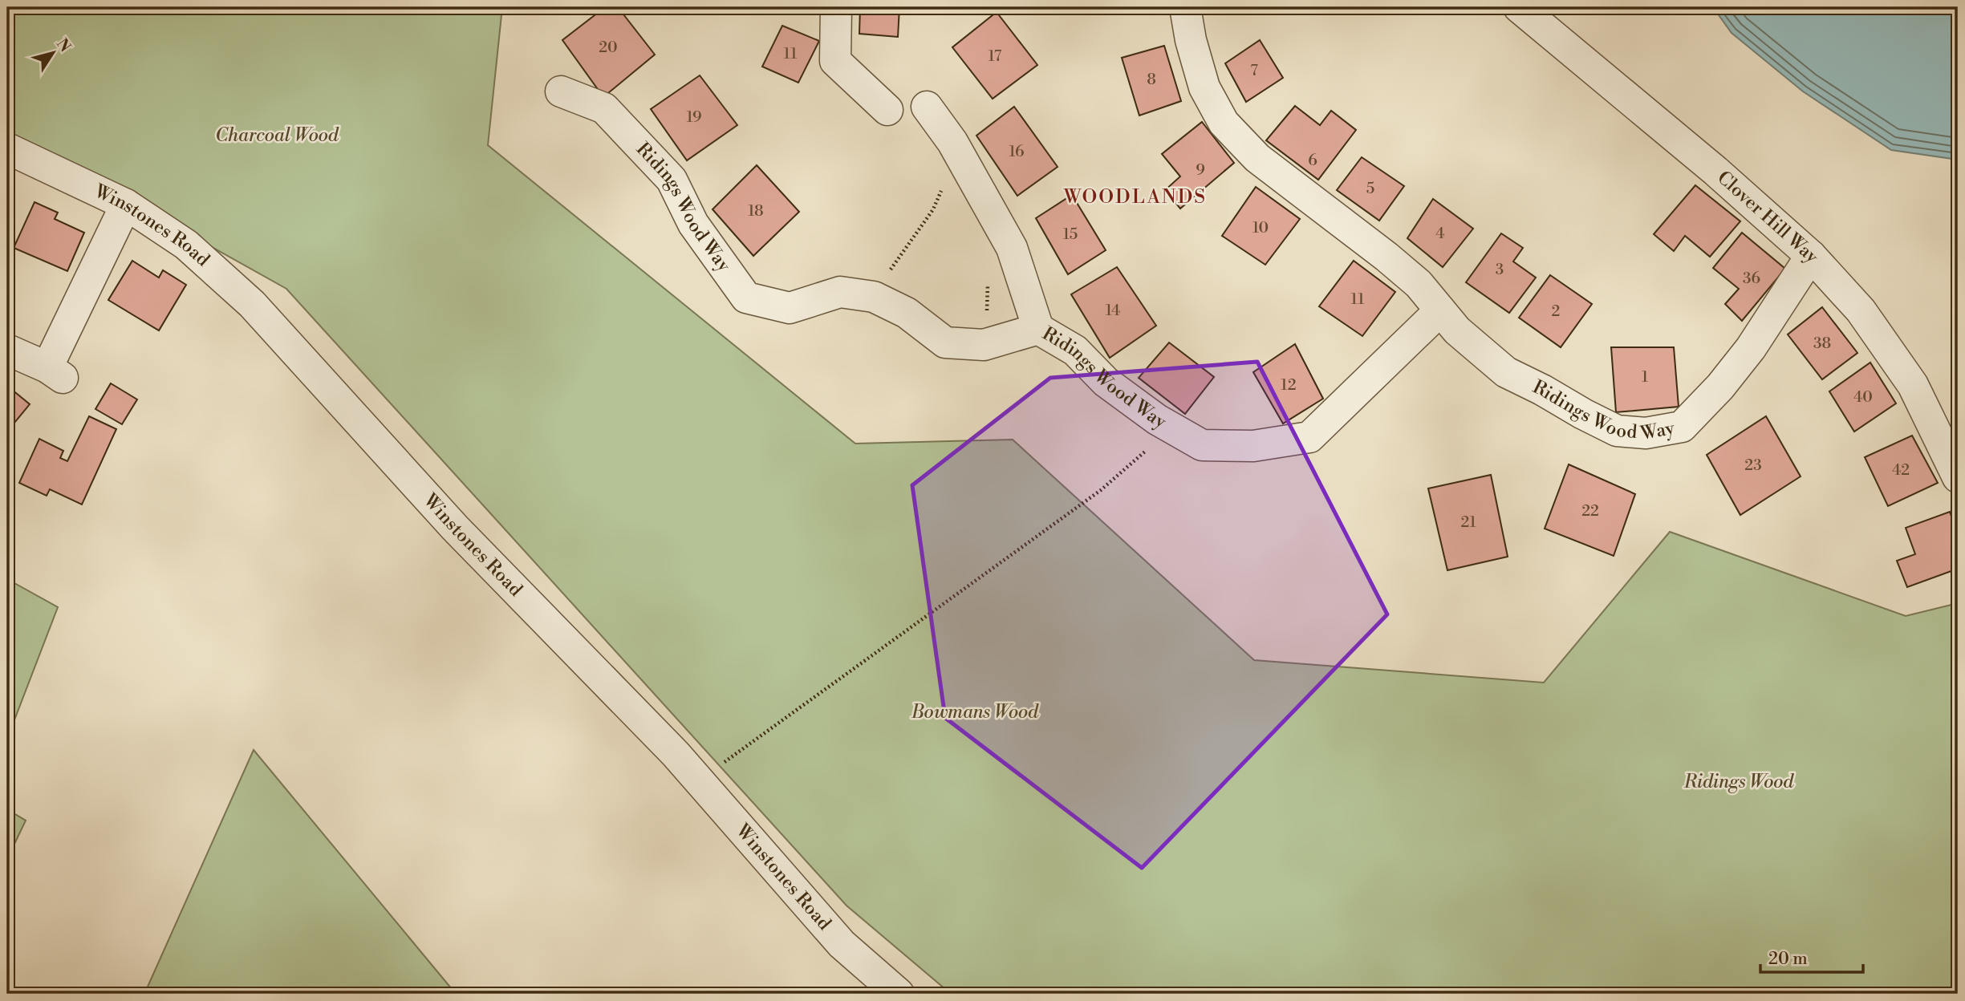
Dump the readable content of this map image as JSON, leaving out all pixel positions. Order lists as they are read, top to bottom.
{
  "streets": {
    "street": ["Ridings Wood Way", "Clover Hill Way", "Winstones Road"]
  },
  "crossings": [
    ["Ridings Wood Way", "Clover Hill Way"]
  ],
  "districts": ["WOODLANDS"],
  "parks": ["Charcoal Wood", "Bowmans Wood", "Ridings Wood"],
  "house_numbers": [
    "20",
    "11",
    "17",
    "7",
    "8",
    "19",
    "16",
    "6",
    "9",
    "5",
    "18",
    "10",
    "4",
    "15",
    "3",
    "36",
    "11",
    "14",
    "2",
    "38",
    "1",
    "12",
    "40",
    "23",
    "42",
    "22",
    "21"
  ],
  "scale_bar": "20 m",
  "north": "top right"
}
